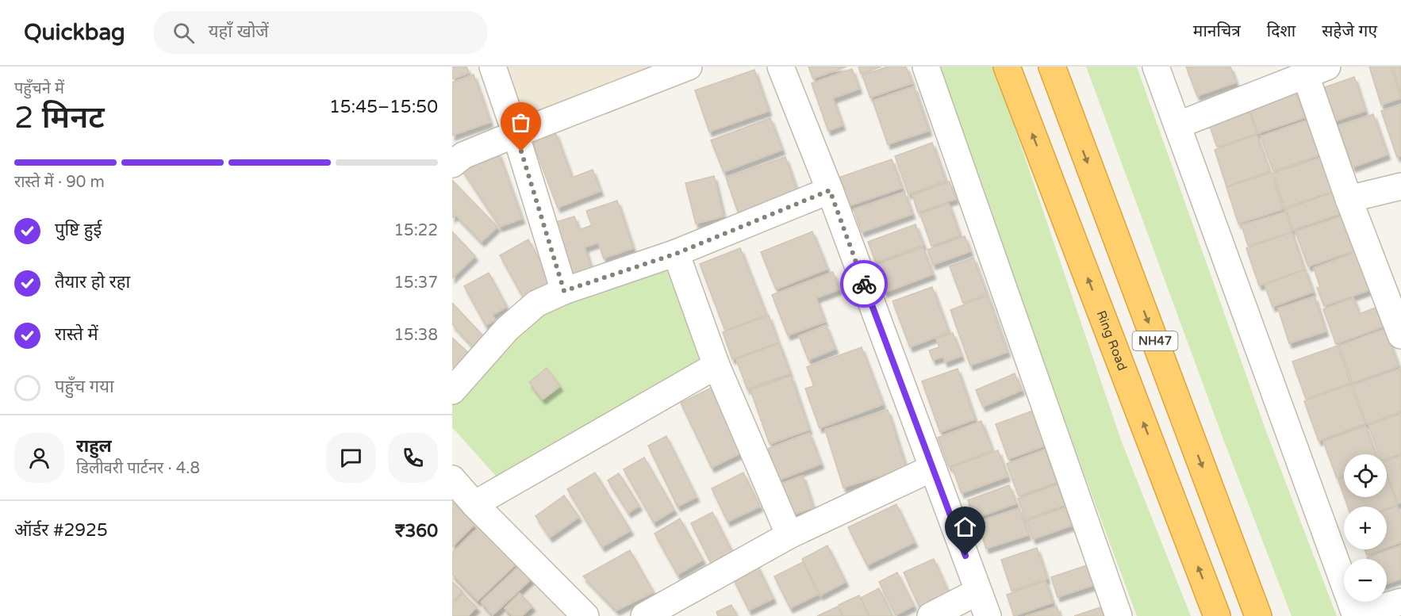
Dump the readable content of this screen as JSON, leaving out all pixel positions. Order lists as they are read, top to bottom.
{
  "streets": {
    "highway": ["NH47", "Ring Road"]
  },
  "page": {
    "header": "Quickbag",
    "search": "यहाँ खोजें",
    "nav": ["मानचित्र", "दिशा", "सहेजे गए"],
    "heading": ["2 मिनट", "पहुँचने में", "15:45–15:50"],
    "panel": [
      "राहुल",
      "डिलीवरी पार्टनर · 4.8",
      "ऑर्डर #2925",
      "₹360"
    ],
    "bar": "रास्ते में · 90 m",
    "list": [
      ["पुष्टि हुई", "15:22"],
      ["तैयार हो रहा", "15:37"],
      ["रास्ते में", "15:38"],
      "पहुँच गया"
    ],
    "map_buttons": ["+", "−"]
  }
}
